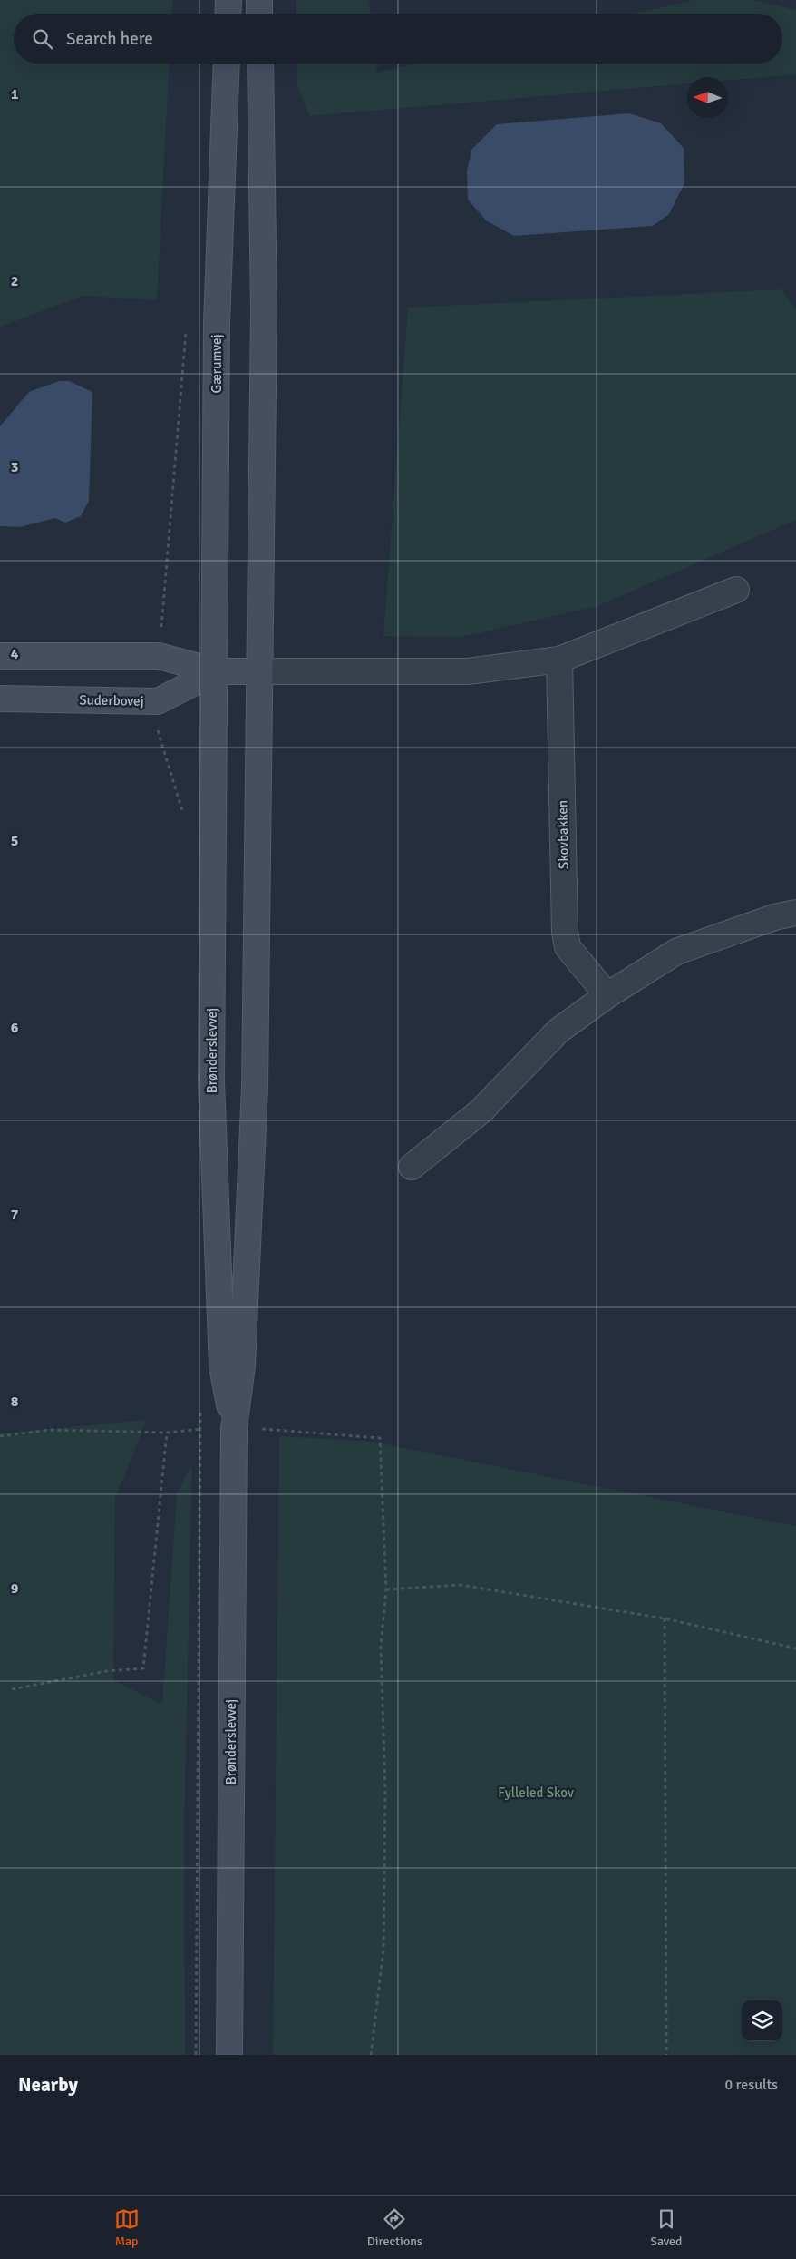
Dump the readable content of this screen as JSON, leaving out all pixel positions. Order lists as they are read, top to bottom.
{
  "streets": {
    "main road": ["Gærumvej", "Suderbovej", "Brønderslevvej"],
    "street": ["Skovbakken"]
  },
  "crossings": [
    ["Gærumvej", "Suderbovej"],
    ["Gærumvej", "Brønderslevvej"],
    ["Suderbovej", "Brønderslevvej"]
  ],
  "parks": ["Fylleled Skov"],
  "north": "left",
  "page": {
    "search": "Search here",
    "heading": ["Nearby", "0 results"],
    "nav": ["Map", "Directions", "Saved"]
  },
  "grid": {
    "rows": [
      "1",
      "2",
      "3",
      "4",
      "5",
      "6",
      "7",
      "8",
      "9"
    ]
  }
}
